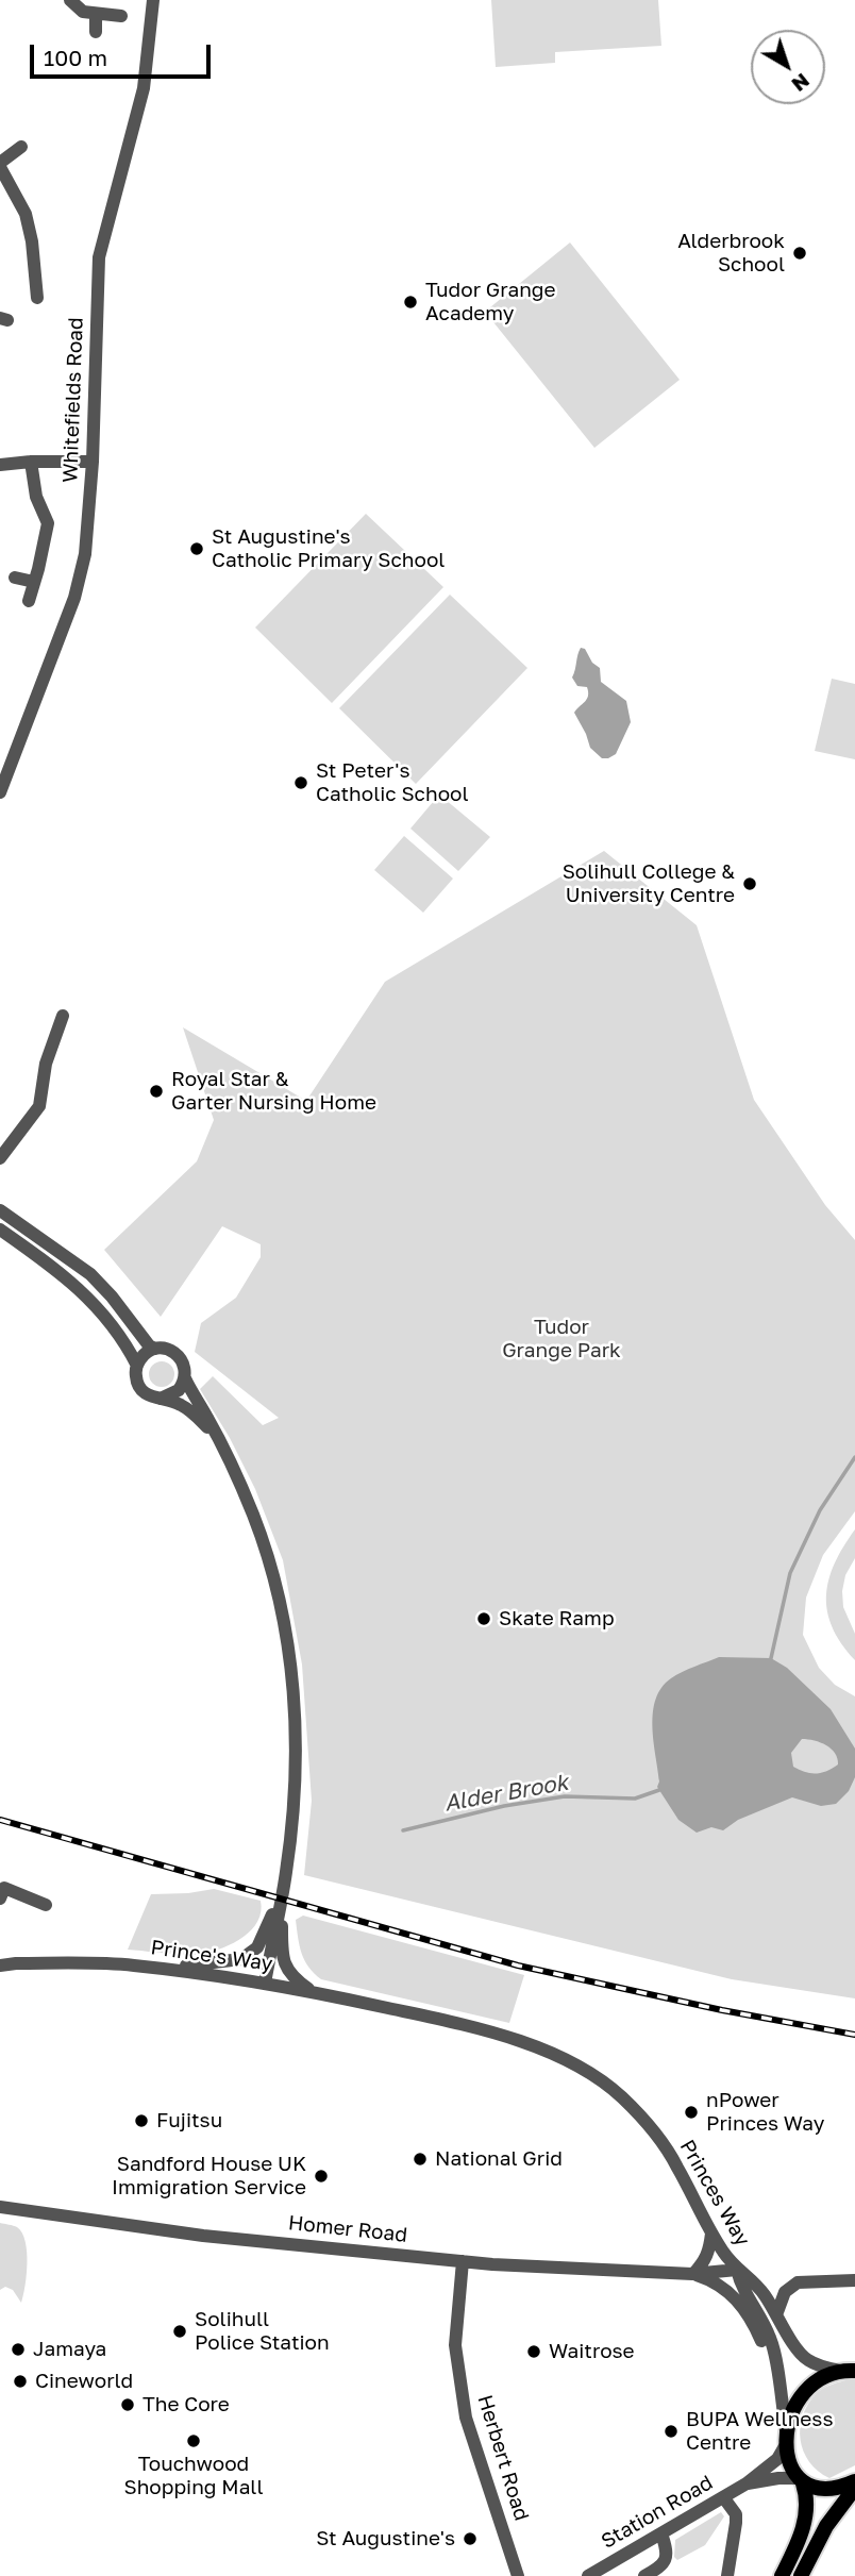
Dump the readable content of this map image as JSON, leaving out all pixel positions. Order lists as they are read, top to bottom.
{
  "streets": {
    "street": [
      "Whitefields Road",
      "Prince's Way",
      "Princes Way",
      "Homer Road",
      "Herbert Road",
      "Station Road"
    ]
  },
  "crossings": [
    ["Prince's Way", "Princes Way"],
    ["Princes Way", "Homer Road"],
    ["Princes Way", "Station Road"],
    ["Homer Road", "Herbert Road"]
  ],
  "water": ["Alder Brook"],
  "parks": ["Tudor Grange Park"],
  "places": [
    "Alderbrook School",
    "Tudor Grange Academy",
    "St Augustine's Catholic Primary School",
    "St Peter's Catholic School",
    "Solihull College & University Centre",
    "Royal Star & Garter Nursing Home",
    "Skate Ramp",
    "nPower Princes Way",
    "Fujitsu",
    "National Grid",
    "Sandford House UK Immigration Service",
    "Solihull Police Station",
    "Jamaya",
    "Waitrose",
    "Cineworld",
    "The Core",
    "BUPA Wellness Centre",
    "Touchwood Shopping Mall",
    "St Augustine's"
  ],
  "scale_bar": "100 m",
  "north": "bottom right"
}
